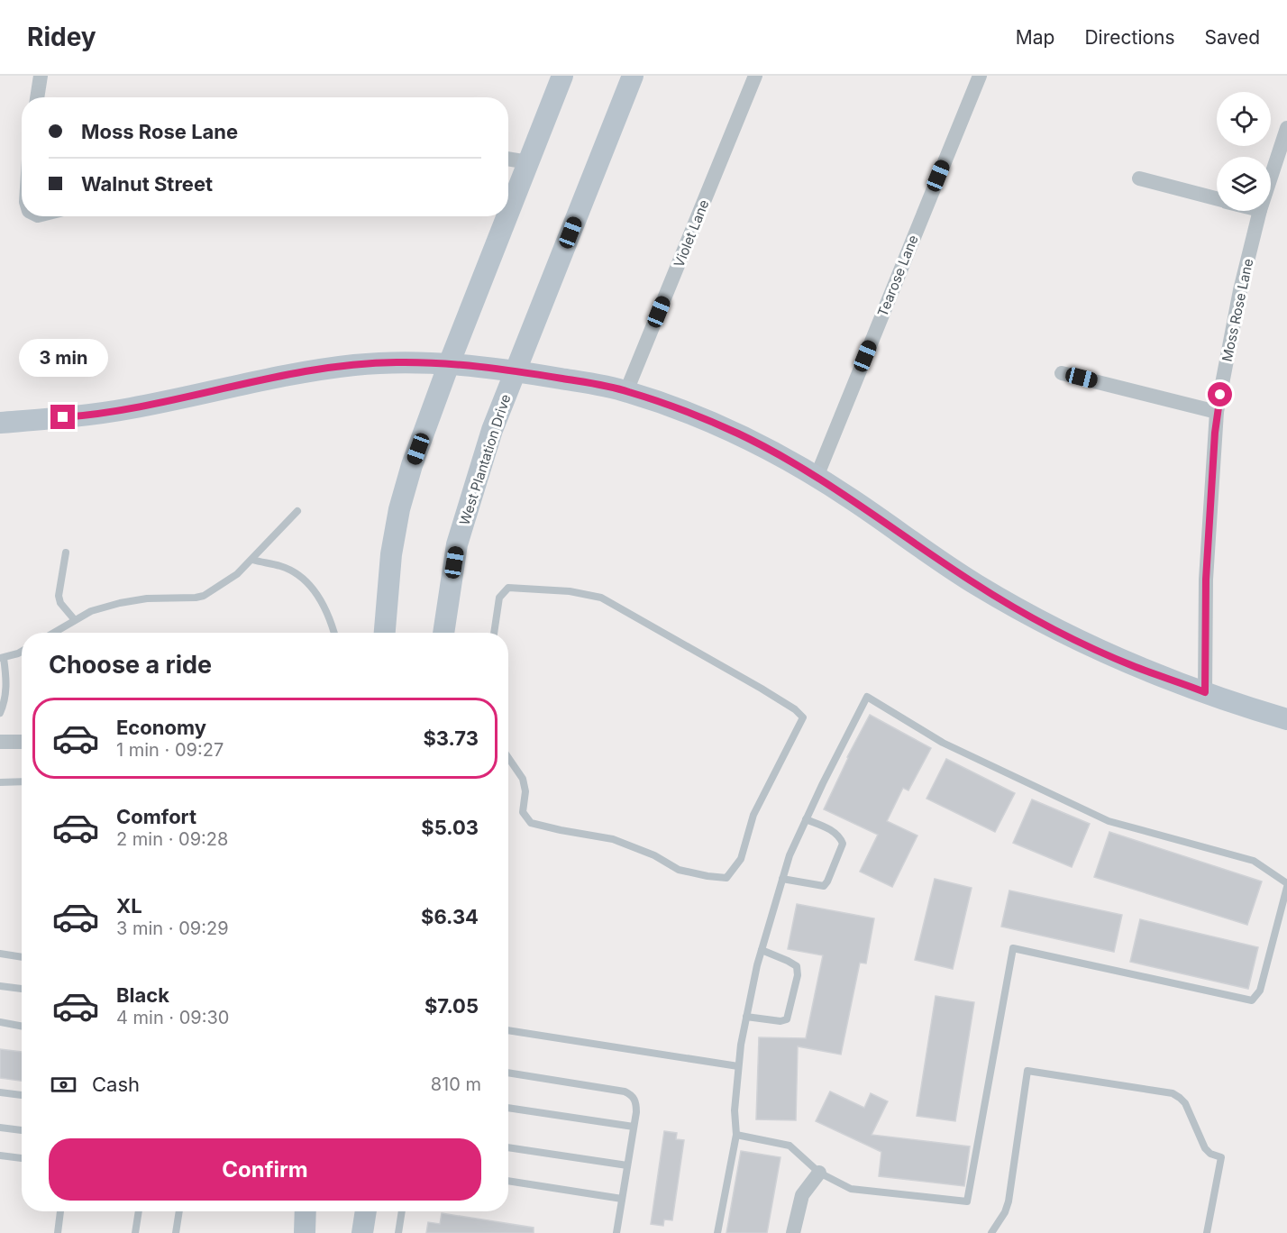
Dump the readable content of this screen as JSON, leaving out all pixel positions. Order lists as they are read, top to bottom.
{
  "streets": {
    "street": [
      "Violet Lane",
      "Tearose Lane",
      "Moss Rose Lane",
      "West Plantation Drive"
    ]
  },
  "page": {
    "header": "Ridey",
    "nav": ["Map", "Directions", "Saved"],
    "banner": ["Moss Rose Lane", "Walnut Street"],
    "bubble": "3 min",
    "heading": "Choose a ride",
    "list": [
      {
        "name": "Economy",
        "note": "1 min · 09:27",
        "value": "$3.73"
      },
      {
        "name": "Comfort",
        "note": "2 min · 09:28",
        "value": "$5.03"
      },
      {
        "name": "XL",
        "note": "3 min · 09:29",
        "value": "$6.34"
      },
      {
        "name": "Black",
        "note": "4 min · 09:30",
        "value": "$7.05"
      }
    ],
    "pay": ["Cash", "810 m"],
    "buttons": "Confirm"
  }
}
